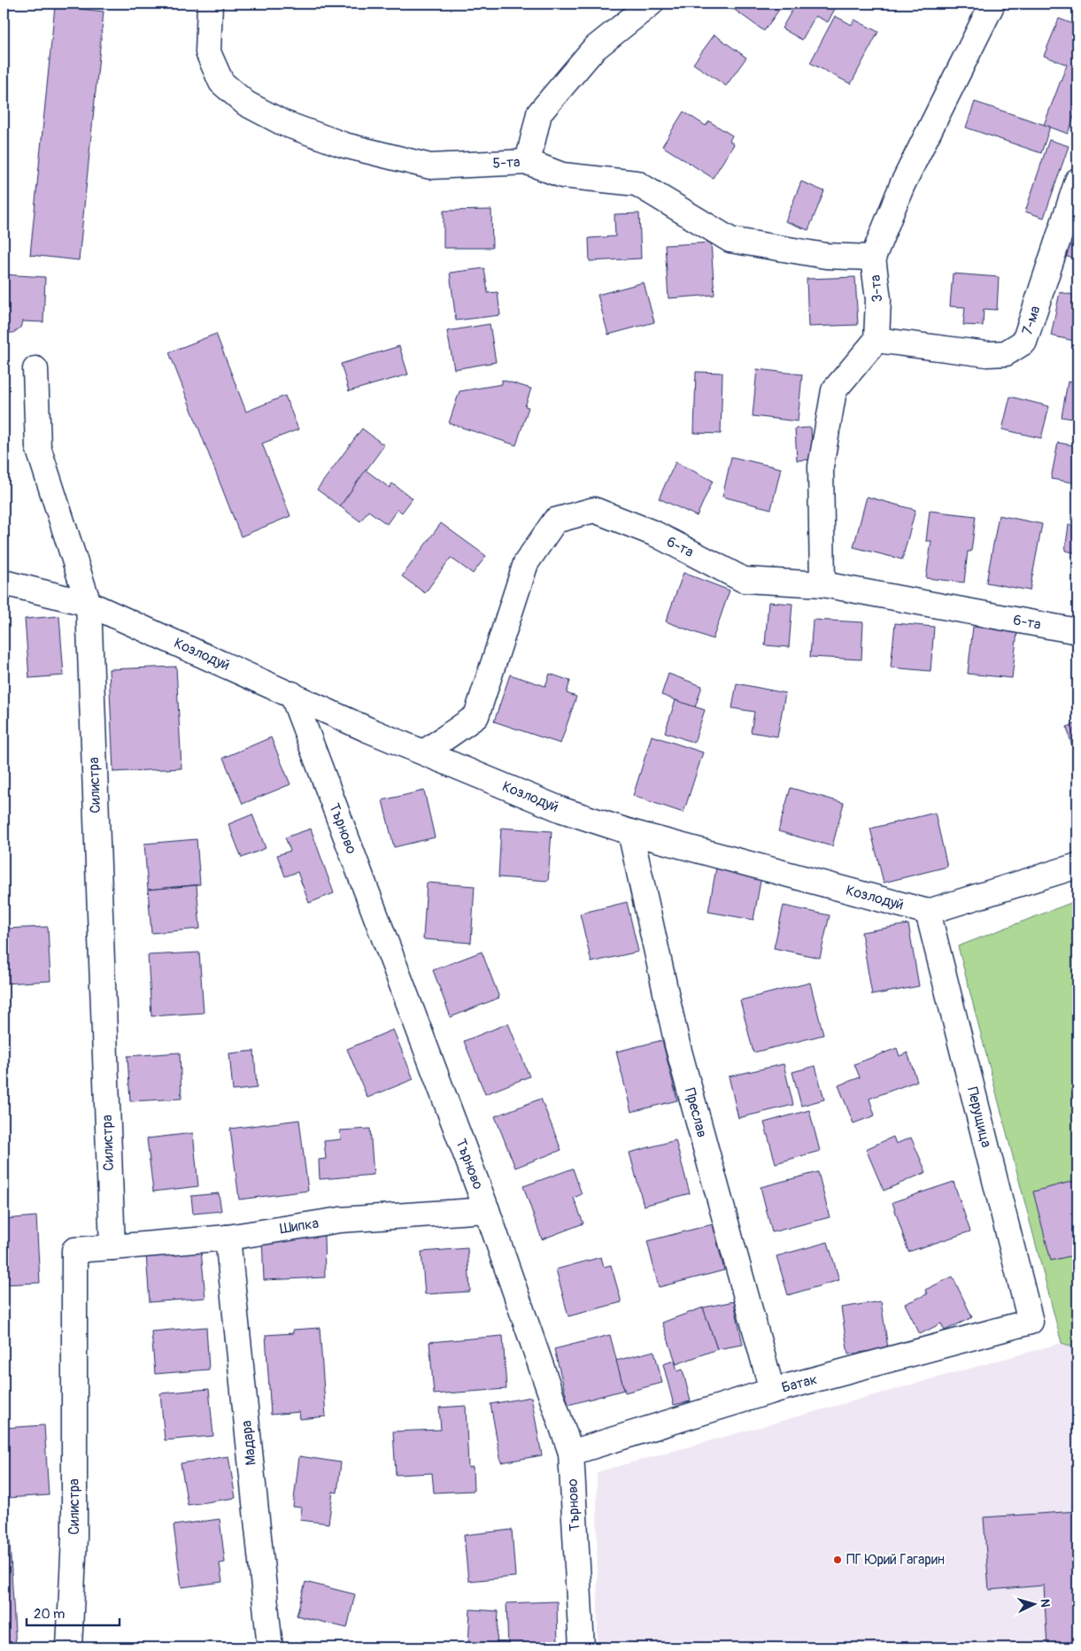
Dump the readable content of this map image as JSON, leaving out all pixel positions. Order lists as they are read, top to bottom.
{
  "streets": {
    "street": [
      "5-та",
      "3-та",
      "7-ма",
      "6-та",
      "Козлодуй",
      "Силистра",
      "Търново",
      "Преслав",
      "Перущица",
      "Шипка",
      "Батак",
      "Мадара"
    ]
  },
  "crossings": [
    ["5-та", "3-та"],
    ["3-та", "7-ма"],
    ["6-та", "Козлодуй"],
    ["Козлодуй", "Силистра"],
    ["Козлодуй", "Търново"],
    ["Козлодуй", "Преслав"],
    ["Козлодуй", "Перущица"],
    ["Силистра", "Шипка"],
    ["Търново", "Шипка"],
    ["Търново", "Батак"],
    ["Преслав", "Батак"],
    ["Перущица", "Батак"],
    ["Шипка", "Мадара"]
  ],
  "places": ["ПГ Юрий Гагарин"],
  "scale_bar": "20 m",
  "north": "right"
}
